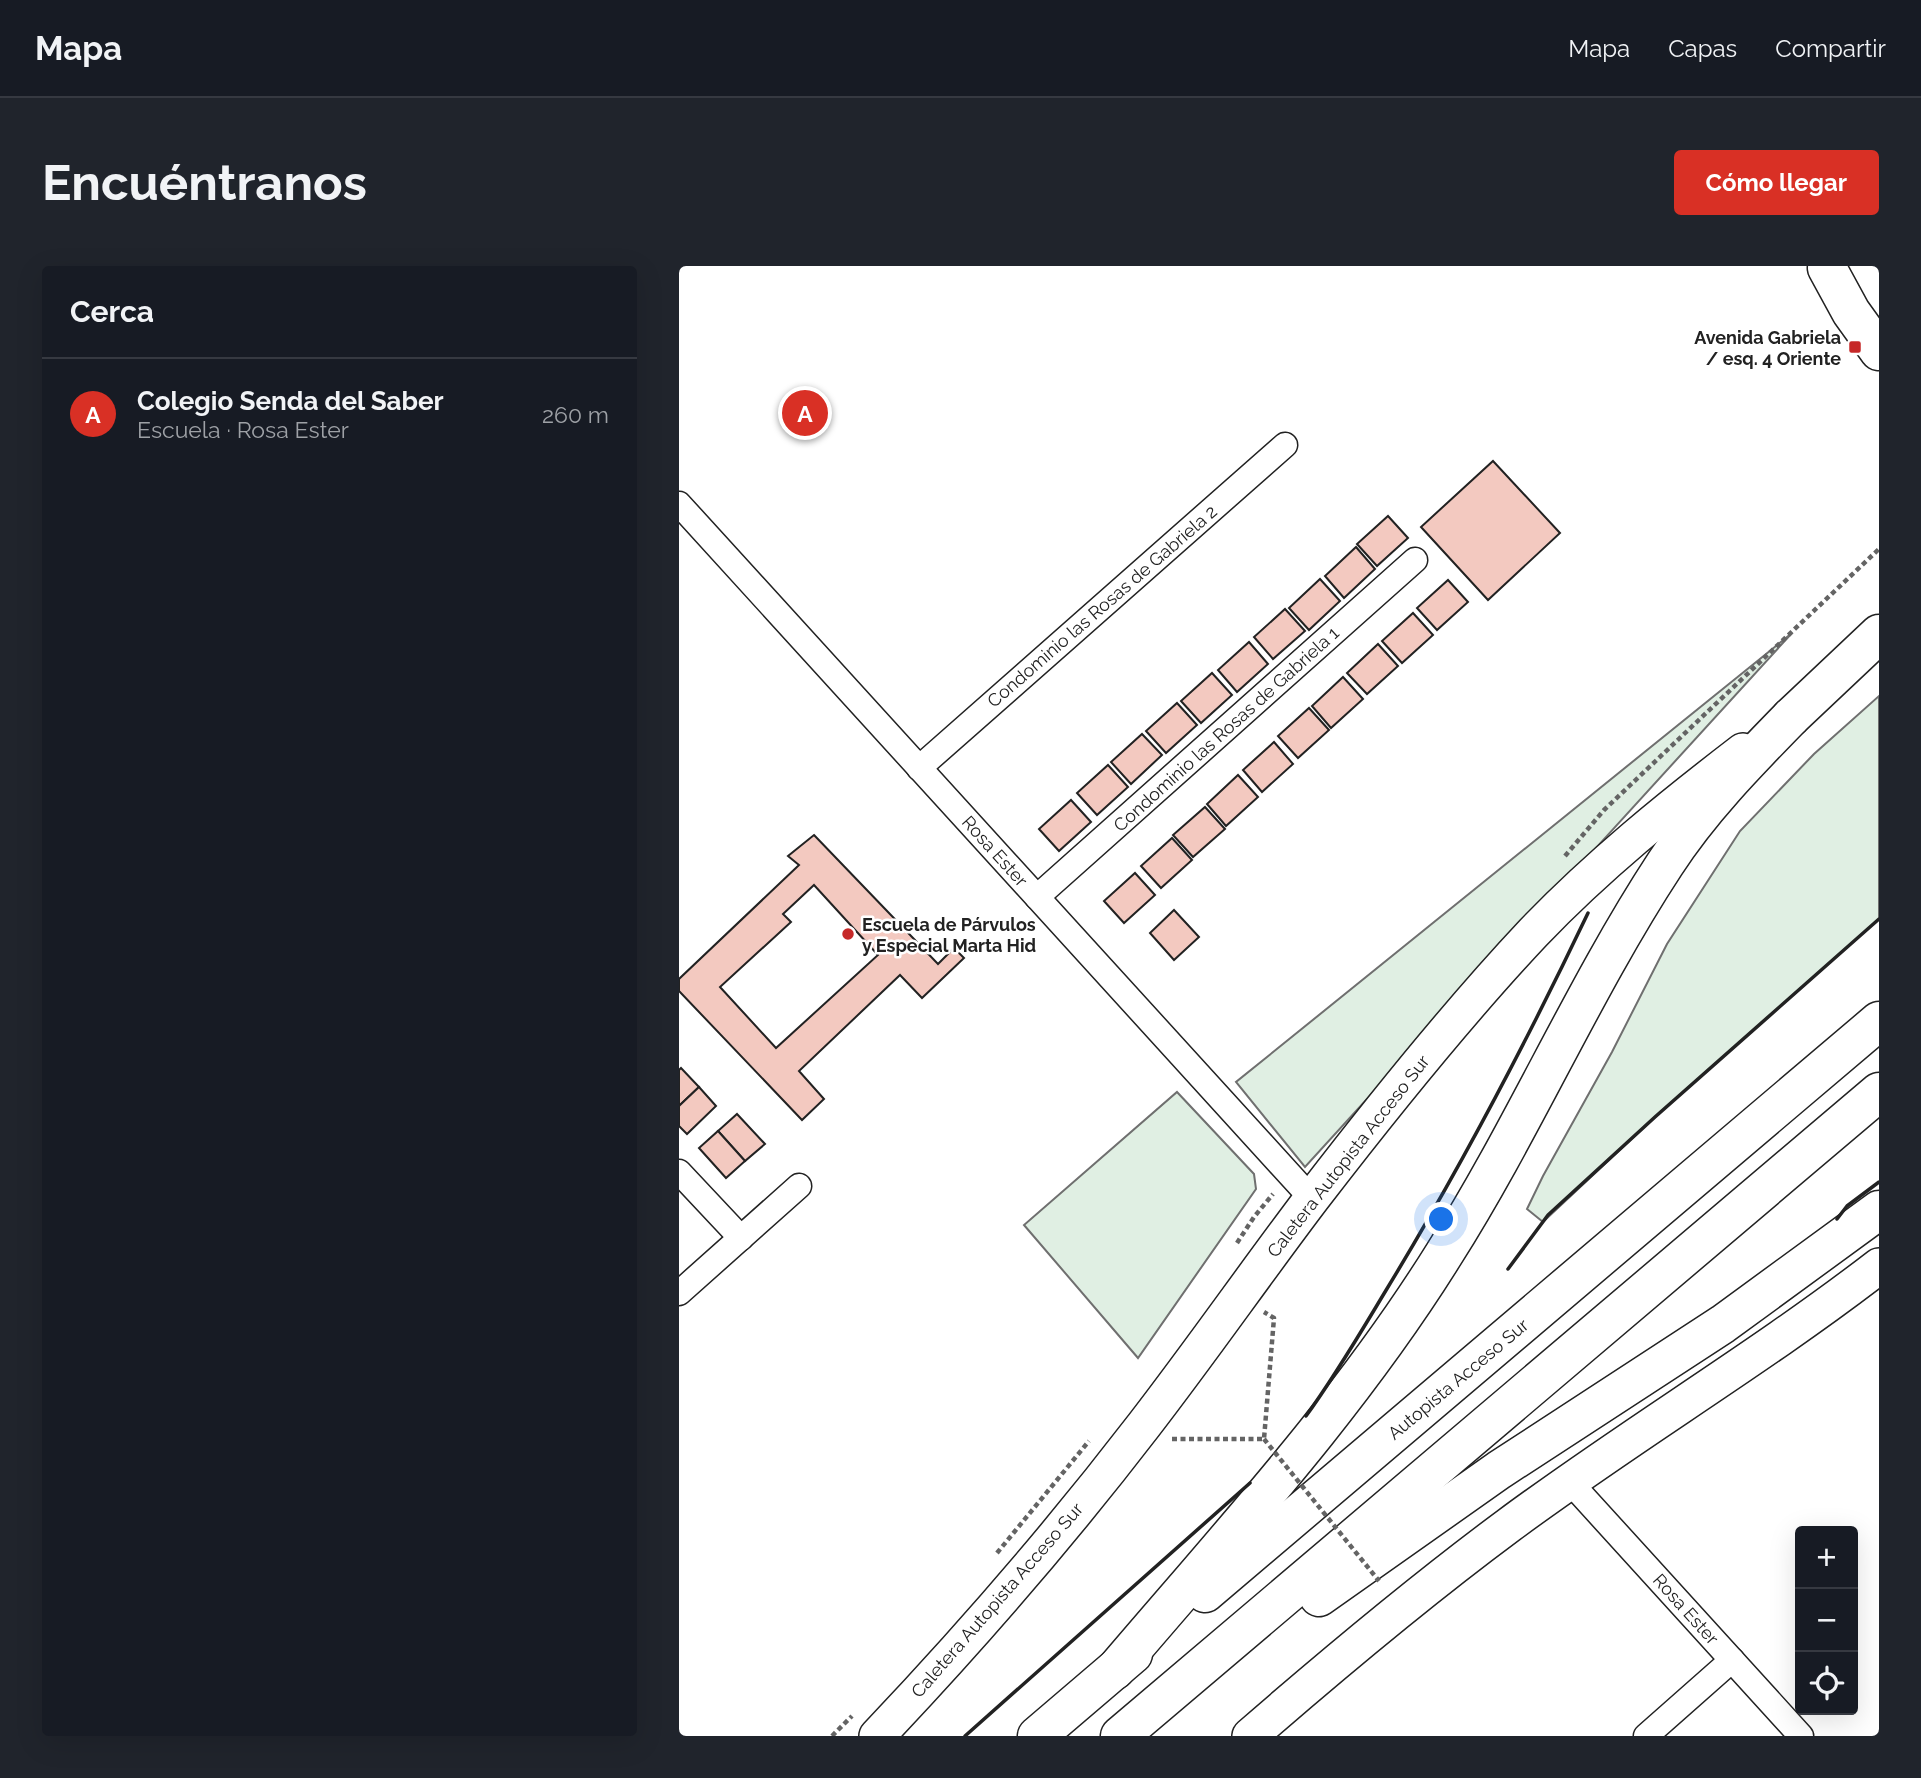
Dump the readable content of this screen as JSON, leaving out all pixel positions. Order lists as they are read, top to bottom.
{
  "streets": {
    "main road": ["Caletera Autopista Acceso Sur", "Autopista Acceso Sur"],
    "street": ["Condominio las Rosas de Gabriela 2", "Condominio las Rosas de Gabriela 1", "Rosa Ester"]
  },
  "crossings": [
    ["Condominio las Rosas de Gabriela 2", "Rosa Ester"],
    ["Condominio las Rosas de Gabriela 1", "Rosa Ester"],
    ["Rosa Ester", "Caletera Autopista Acceso Sur"]
  ],
  "places": {
    "transit": ["Avenida Gabriela / esq. 4 Oriente"],
    "other": ["Escuela de Párvulos y Especial Marta Hid"]
  },
  "page": {
    "header": "Mapa",
    "nav": ["Mapa", "Capas", "Compartir"],
    "buttons": "Cómo llegar",
    "title": "Encuéntranos",
    "heading": "Cerca",
    "list": [
      {
        "mark": "A",
        "name": "Colegio Senda del Saber",
        "note": "Escuela · Rosa Ester",
        "value": "260 m"
      }
    ],
    "pins": "A",
    "map_buttons": ["+", "−"]
  }
}
